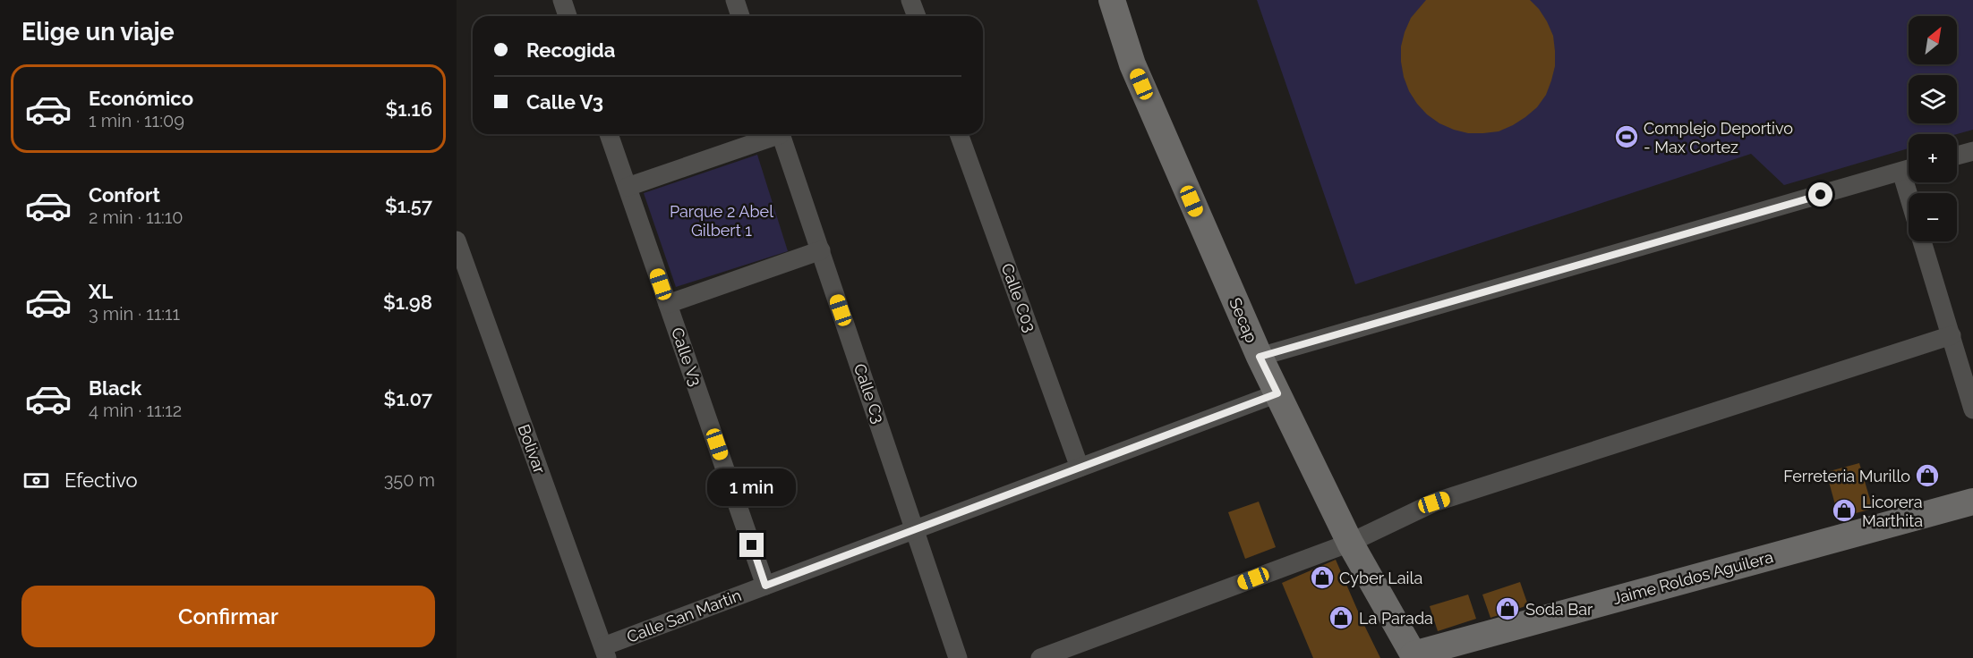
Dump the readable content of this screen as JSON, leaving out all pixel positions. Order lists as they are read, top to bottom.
{
  "streets": {
    "street": [
      "Calle C03",
      "Secap",
      "Calle V3",
      "Calle C3",
      "Bolivar",
      "Jaime Roldos Aguilera",
      "Calle San Martin"
    ]
  },
  "crossings": [
    ["Calle C03", "Calle San Martin"],
    ["Secap", "Jaime Roldos Aguilera"],
    ["Secap", "Calle San Martin"],
    ["Calle V3", "Calle San Martin"],
    ["Calle C3", "Calle San Martin"],
    ["Bolivar", "Calle San Martin"]
  ],
  "parks": ["Parque 2 Abel Gilbert 1"],
  "places": {
    "sports": ["Complejo Deportivo - Max Cortez"],
    "shop": [
      "Ferreteria Murillo",
      "Licorera Marthita",
      "Cyber Laila",
      "Soda Bar",
      "La Parada"
    ]
  },
  "north": "top right",
  "page": {
    "heading": "Elige un viaje",
    "map_buttons": ["+", "−"],
    "banner": ["Recogida", "Calle V3"],
    "list": [
      {
        "name": "Económico",
        "note": "1 min · 11:09",
        "value": "$1.16"
      },
      {
        "name": "Confort",
        "note": "2 min · 11:10",
        "value": "$1.57"
      },
      {
        "name": "XL",
        "note": "3 min · 11:11",
        "value": "$1.98"
      },
      {
        "name": "Black",
        "note": "4 min · 11:12",
        "value": "$1.07"
      }
    ],
    "pay": ["Efectivo", "350 m"],
    "bubble": "1 min",
    "buttons": "Confirmar"
  }
}
